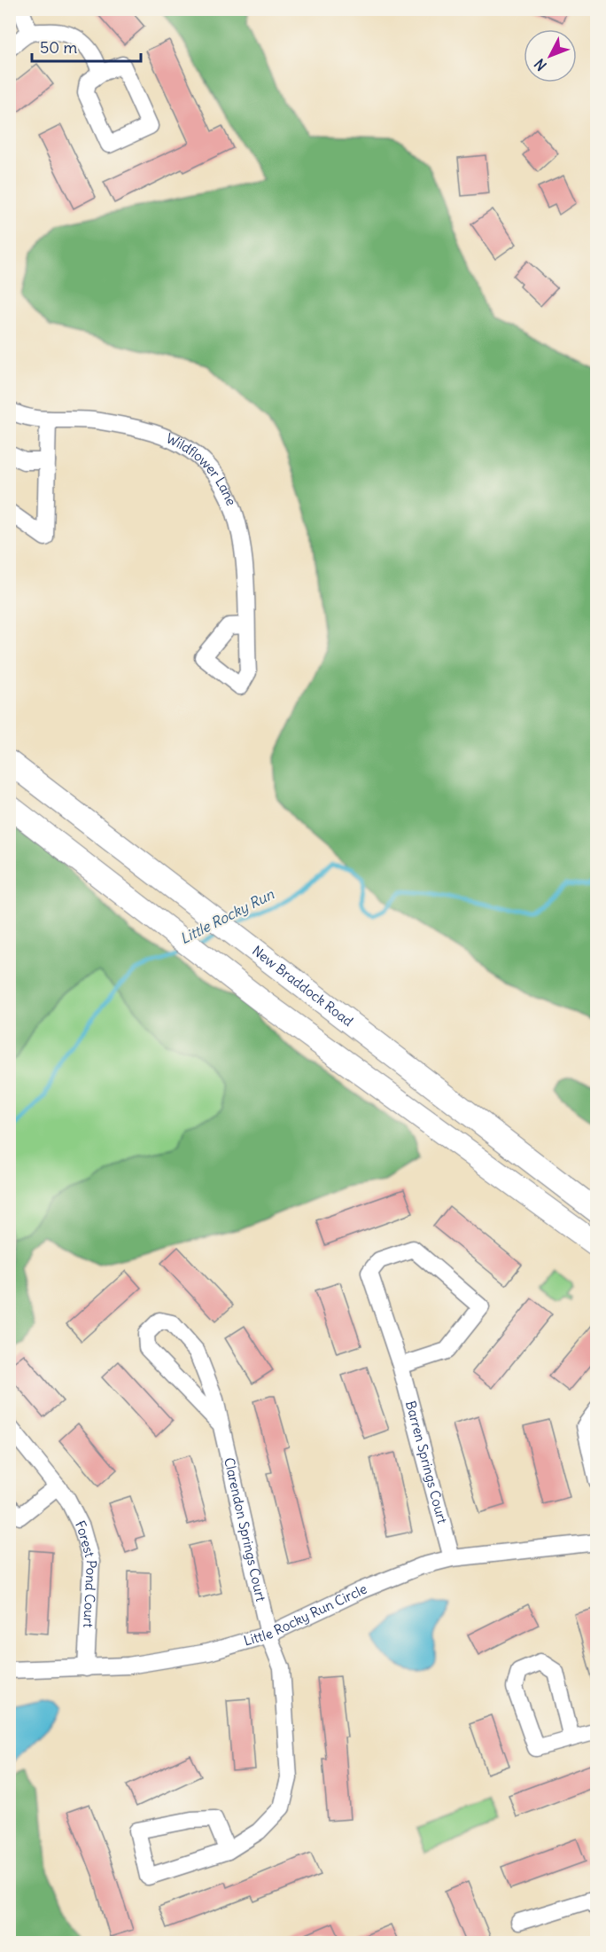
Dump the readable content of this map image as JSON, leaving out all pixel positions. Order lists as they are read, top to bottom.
{
  "streets": {
    "main road": ["New Braddock Road"],
    "street": [
      "Wildflower Lane",
      "Barren Springs Court",
      "Clarendon Springs Court",
      "Forest Pond Court",
      "Little Rocky Run Circle"
    ]
  },
  "crossings": [
    ["Barren Springs Court", "Little Rocky Run Circle"],
    ["Clarendon Springs Court", "Little Rocky Run Circle"],
    ["Forest Pond Court", "Little Rocky Run Circle"]
  ],
  "water": ["Little Rocky Run"],
  "scale_bar": "50 m",
  "north": "bottom left"
}
